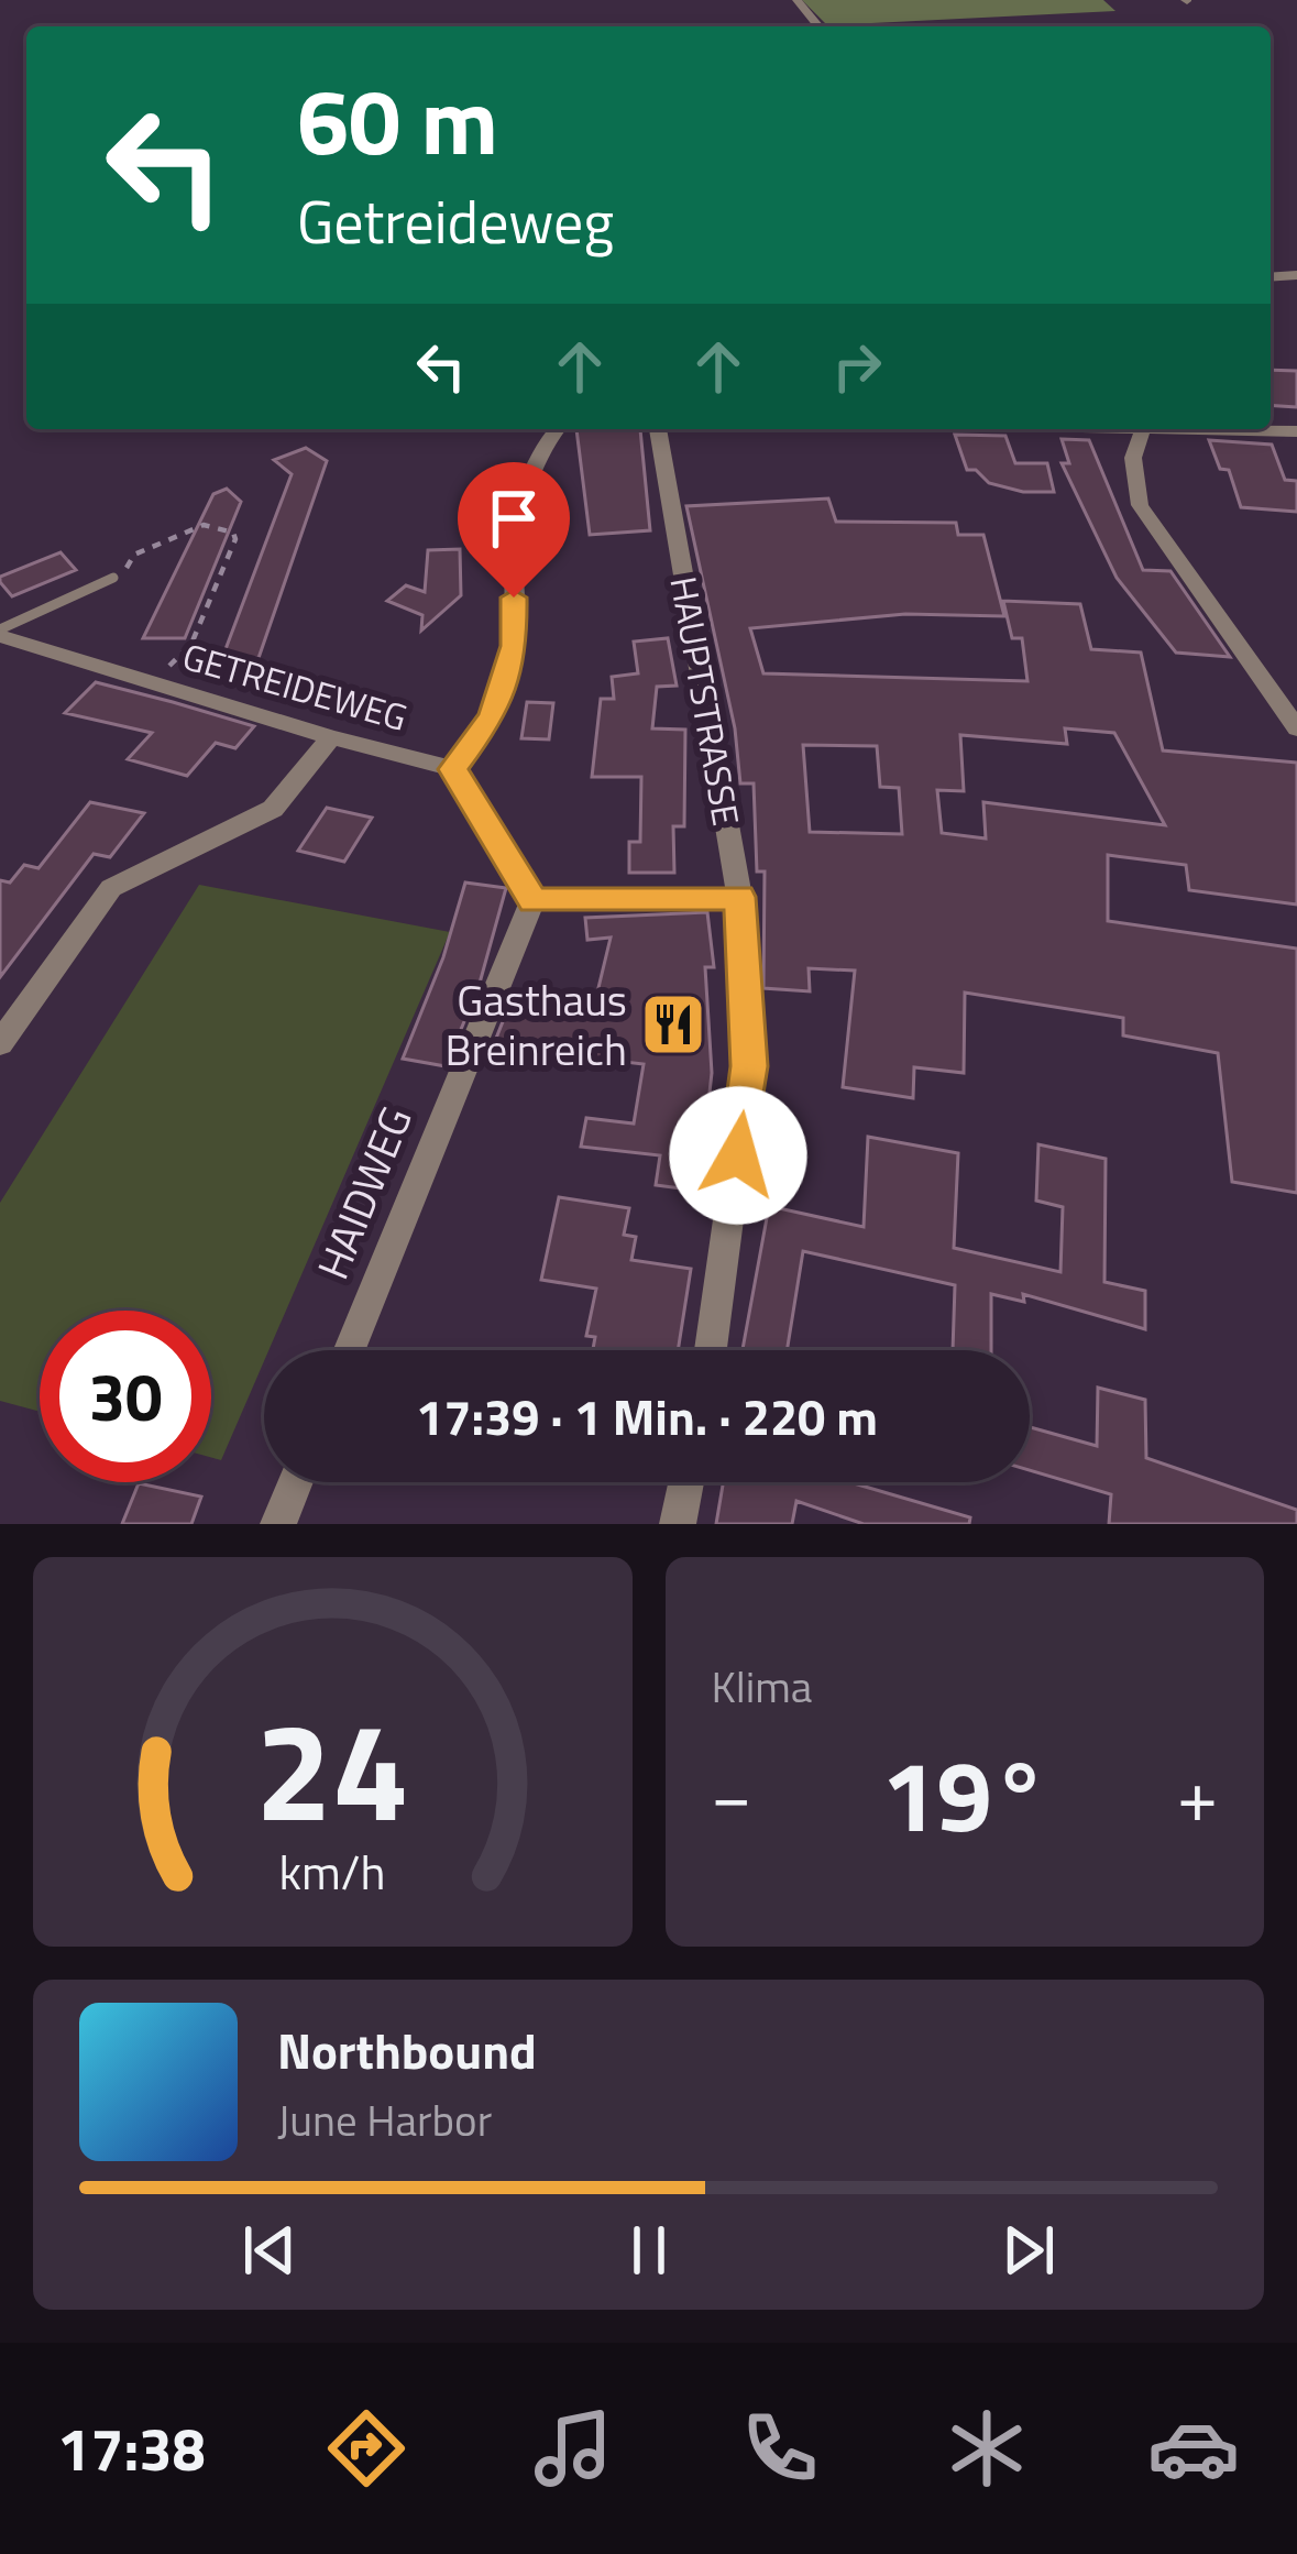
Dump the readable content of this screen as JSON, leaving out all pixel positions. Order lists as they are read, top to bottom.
{
  "streets": {
    "street": ["GETREIDEWEG", "HAUPTSTRASSE", "HAIDWEG"]
  },
  "places": {
    "restaurant": ["Gasthaus Breinreich"]
  },
  "page": {
    "turn": ["60 m", "Getreideweg"],
    "limit": "30",
    "trip": "17:39 · 1 Min. · 220 m",
    "tile": "Klima",
    "heat": ["−", "19°", "+"],
    "song": ["Northbound", "June Harbor"],
    "tabs": "17:38",
    "gauge": ["24", "km/h"]
  }
}
